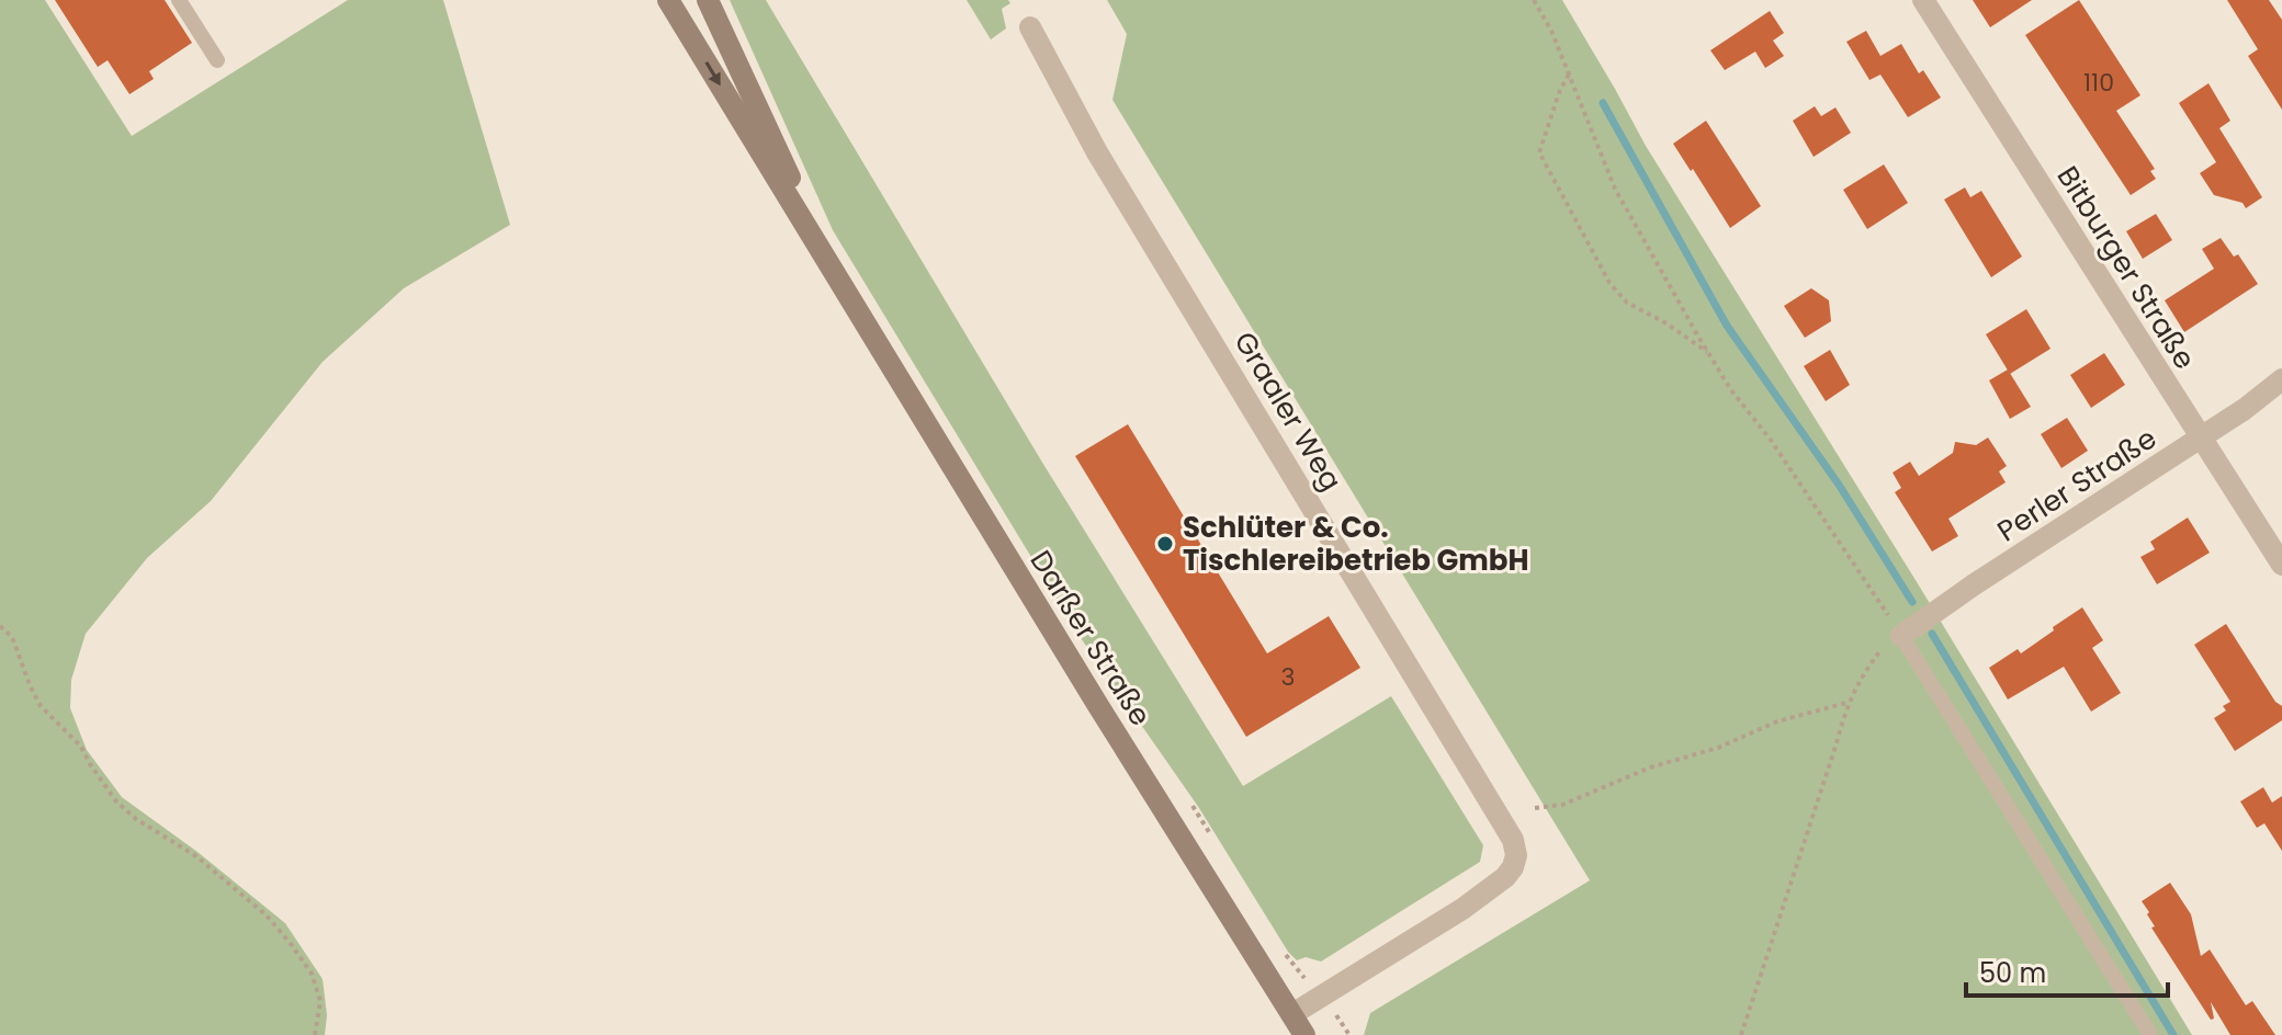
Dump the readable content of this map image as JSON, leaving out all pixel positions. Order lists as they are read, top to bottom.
{
  "streets": {
    "main road": ["Darßer Straße"],
    "street": ["Bitburger Straße", "Graaler Weg", "Perler Straße"]
  },
  "crossings": [
    ["Bitburger Straße", "Perler Straße"],
    ["Graaler Weg", "Darßer Straße"]
  ],
  "places": ["Schlüter & Co. Tischlereibetrieb GmbH"],
  "house_numbers": ["110", "3"],
  "scale_bar": "50 m"
}
